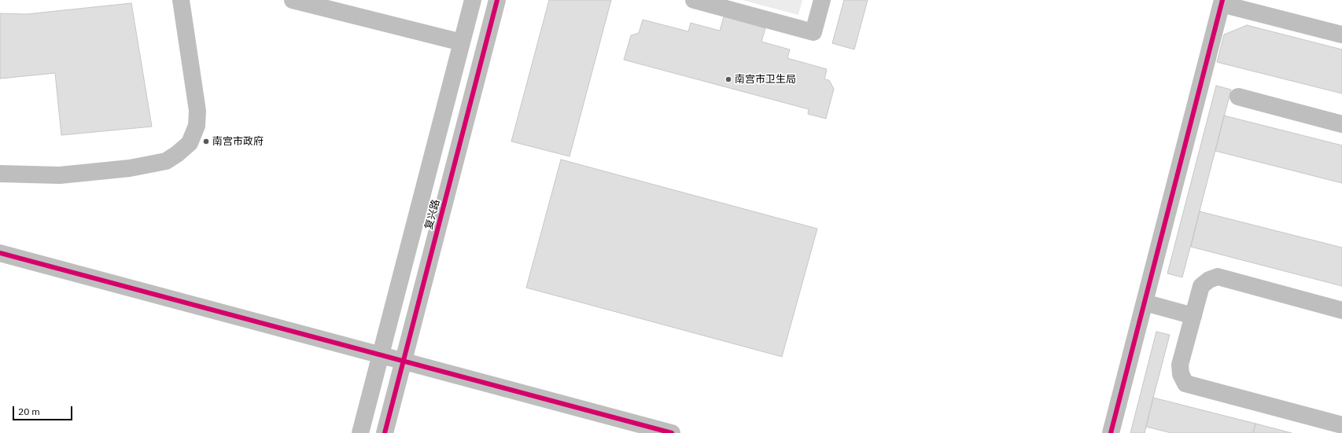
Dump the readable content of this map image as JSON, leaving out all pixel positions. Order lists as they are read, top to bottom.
{
  "streets": {
    "street": ["复兴路"]
  },
  "places": ["南宫市卫生局", "南宫市政府"],
  "scale_bar": "20 m"
}
